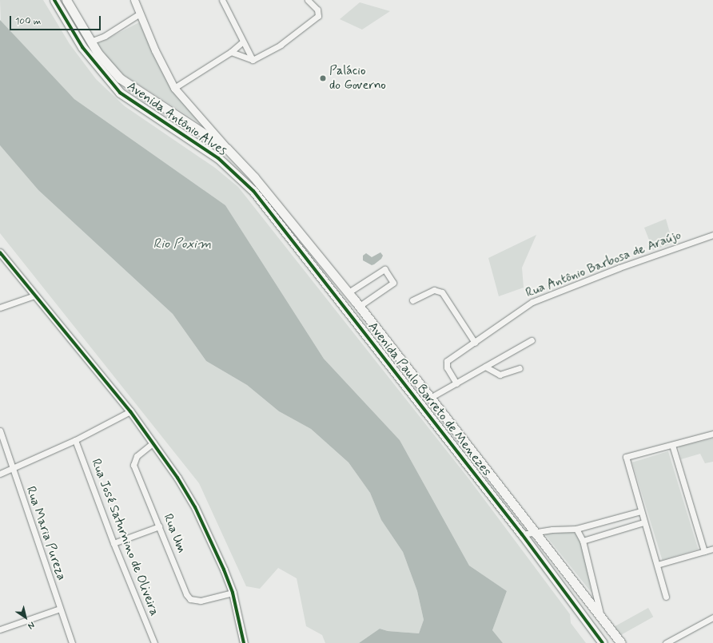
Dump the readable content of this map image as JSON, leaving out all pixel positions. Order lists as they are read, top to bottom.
{
  "streets": {
    "main road": ["Avenida Antônio Alves", "Avenida Paulo Barreto de Menezes"],
    "street": [
      "Rua Antônio Barbosa de Araújo",
      "Rua Maria Pureza",
      "Rua Um",
      "Rua José Saturnino de Oliveira"
    ]
  },
  "crossings": [
    ["Avenida Antônio Alves", "Avenida Paulo Barreto de Menezes"]
  ],
  "water": ["Rio Poxim"],
  "places": ["Palácio do Governo"],
  "scale_bar": "100 m",
  "north": "bottom right"
}
